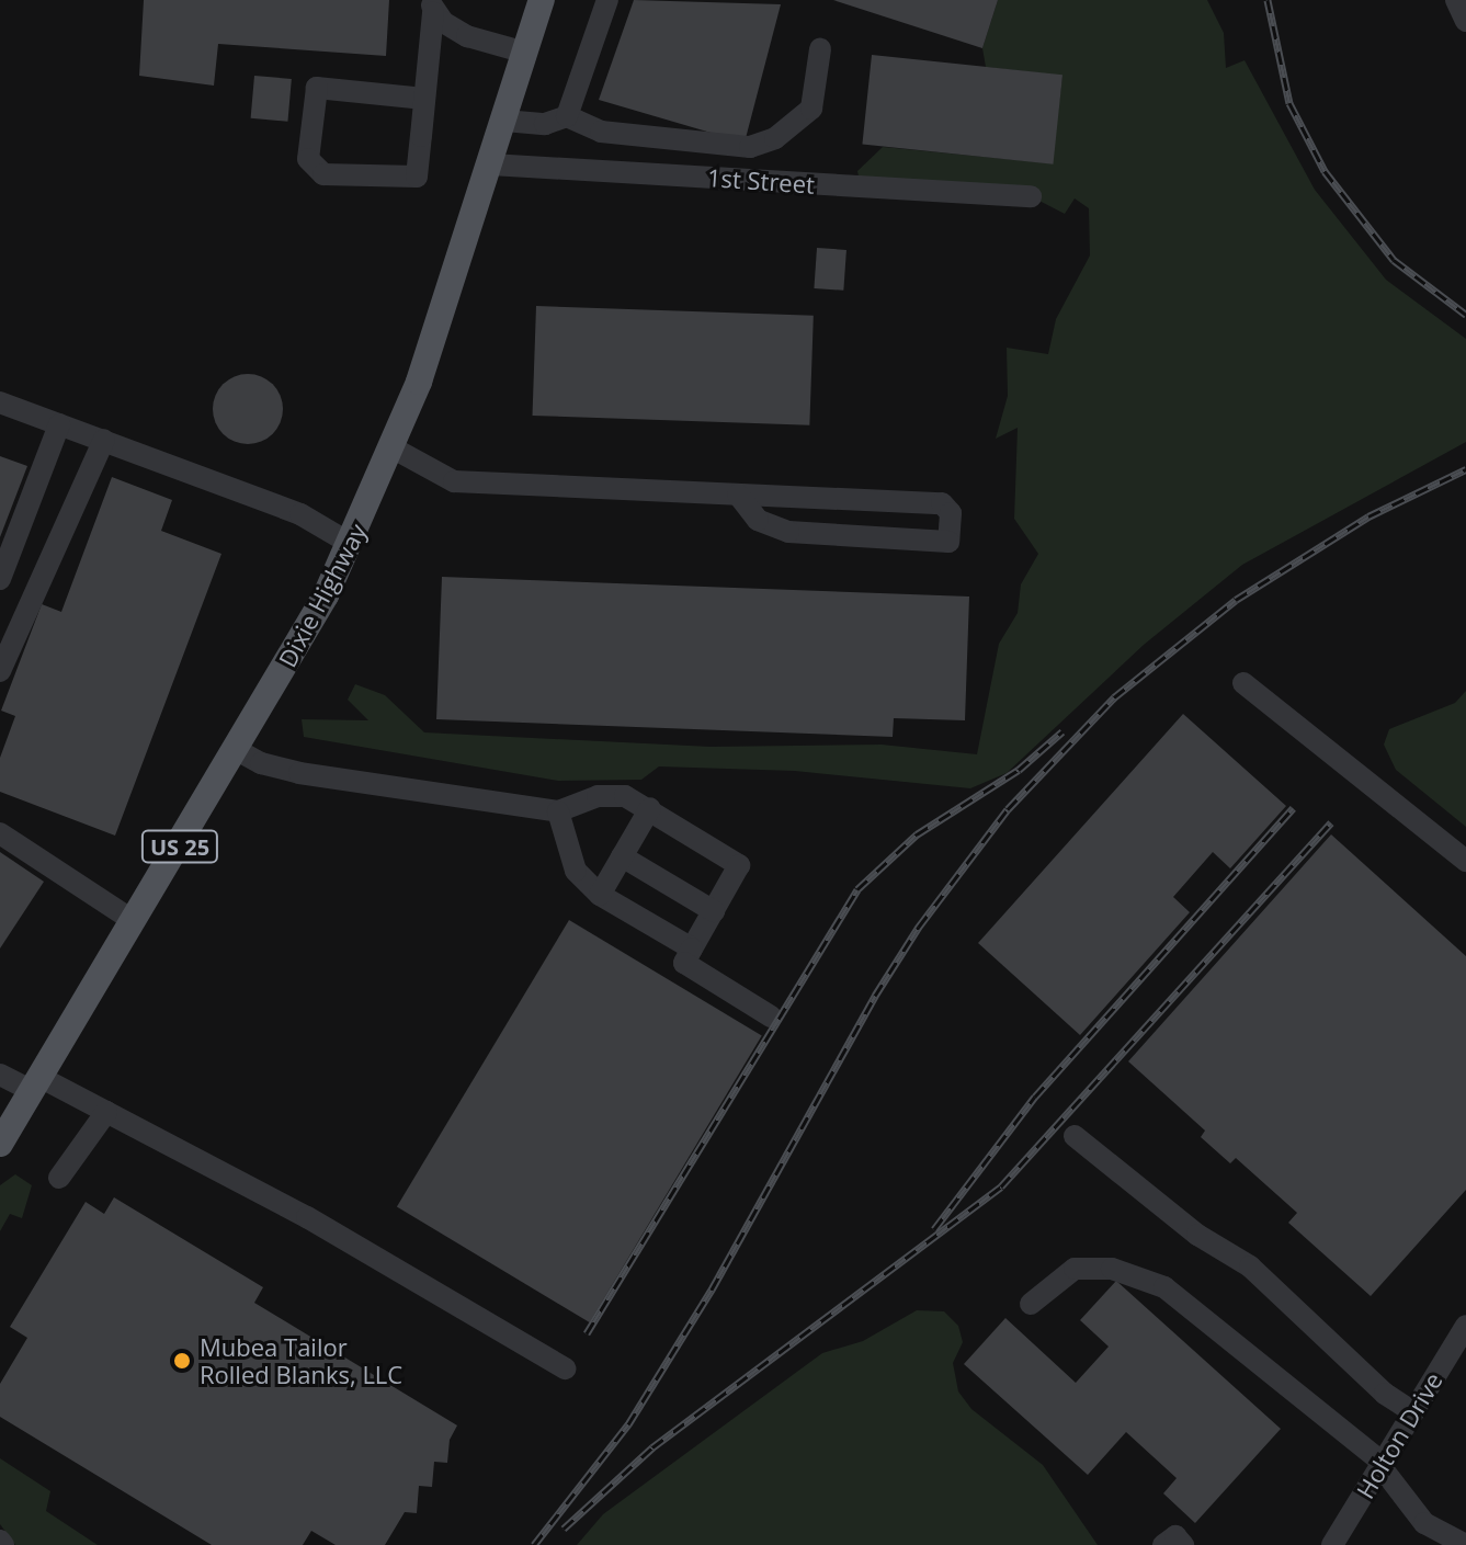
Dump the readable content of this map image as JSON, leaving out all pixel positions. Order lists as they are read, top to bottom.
{
  "streets": {
    "main road": ["Dixie Highway", "US 25"],
    "street": ["1st Street", "Holton Drive"]
  },
  "crossings": [
    ["1st Street", "Dixie Highway"]
  ],
  "places": ["Mubea Tailor Rolled Blanks, LLC"]
}
